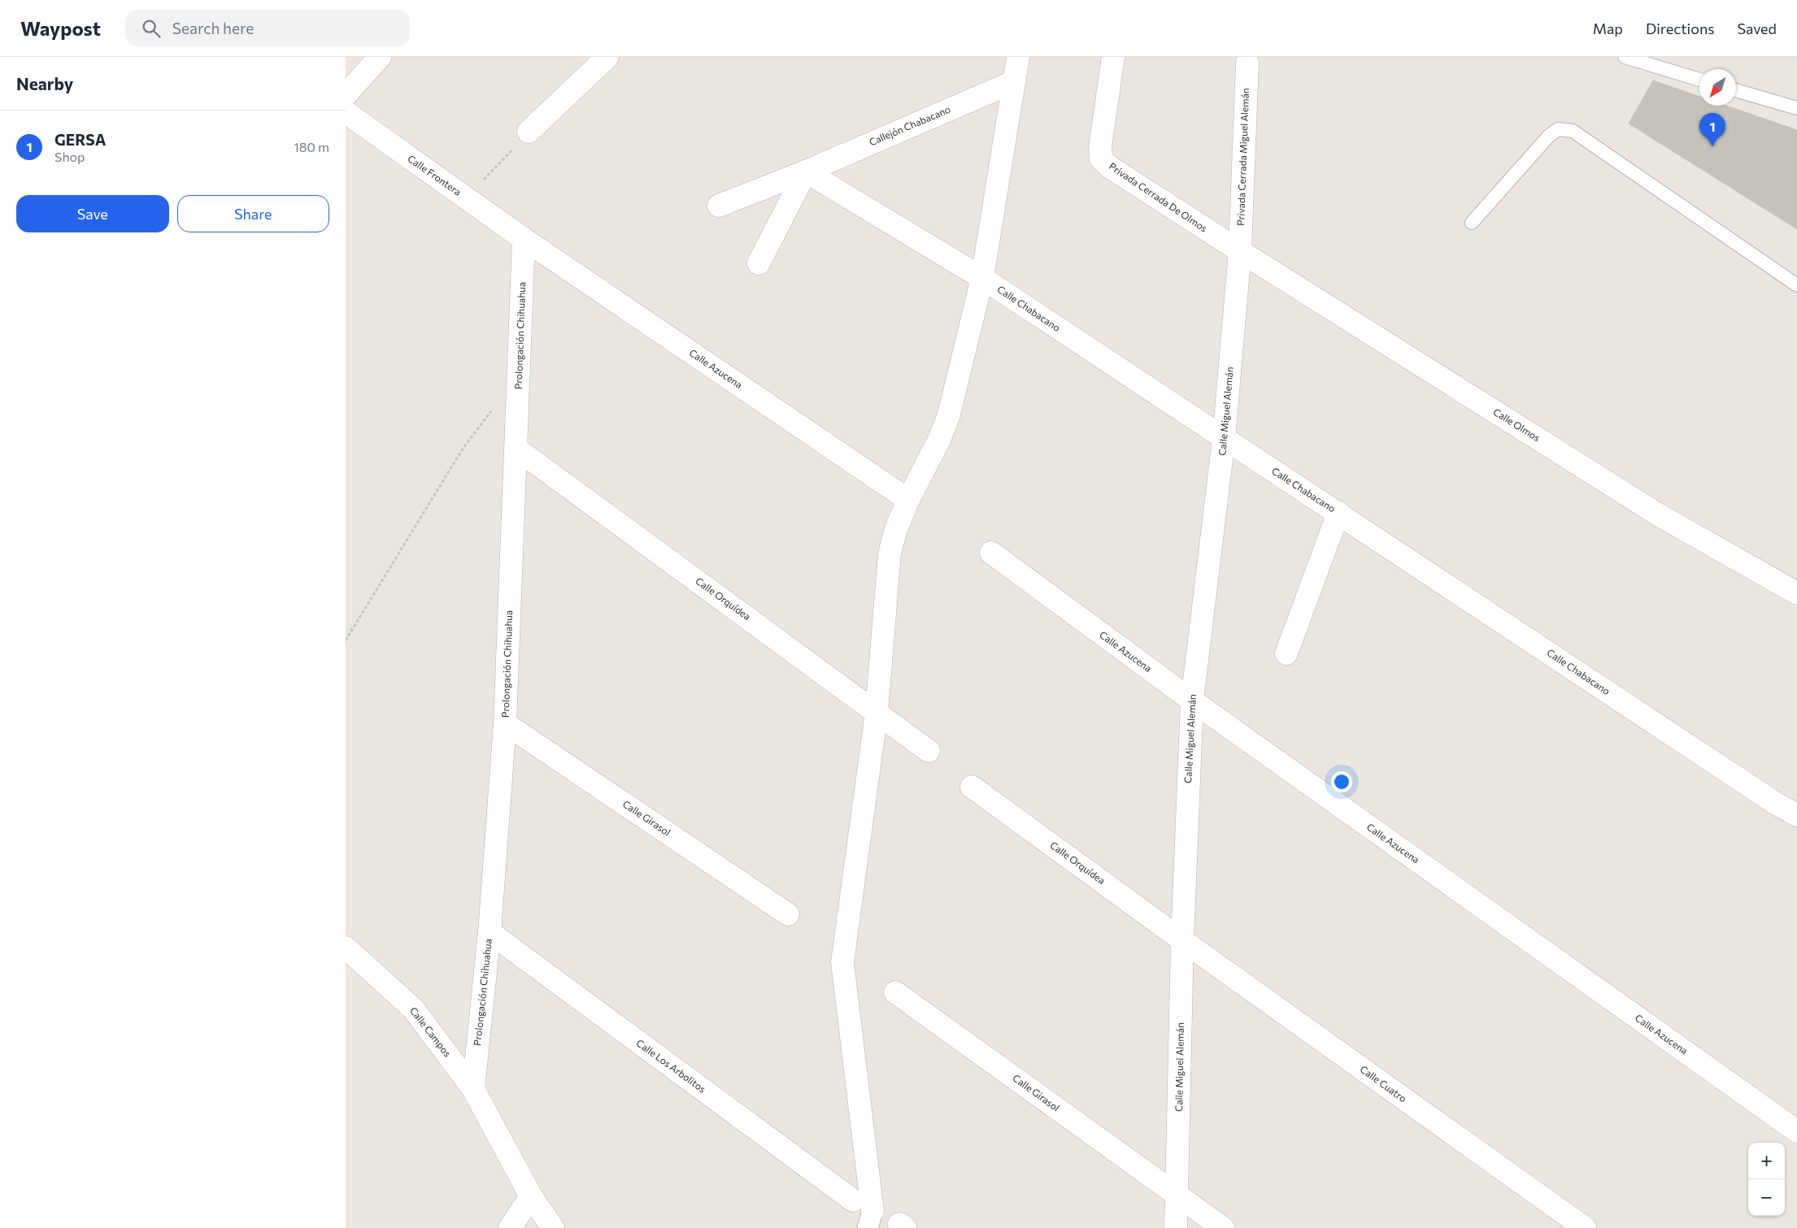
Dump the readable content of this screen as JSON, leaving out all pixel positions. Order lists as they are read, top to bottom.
{
  "streets": {
    "street": [
      "Callejón Chabacano",
      "Privada Cerrada Miguel Alemán",
      "Calle Frontera",
      "Privada Cerrada De Olmos",
      "Calle Chabacano",
      "Prolongación Chihuahua",
      "Calle Azucena",
      "Calle Miguel Alemán",
      "Calle Olmos",
      "Calle Orquídea",
      "Calle Girasol",
      "Calle Campos",
      "Calle Los Arbolitos",
      "Calle Cuatro"
    ]
  },
  "crossings": [
    ["Callejón Chabacano", "Calle Chabacano"],
    ["Privada Cerrada Miguel Alemán", "Privada Cerrada De Olmos"],
    ["Privada Cerrada Miguel Alemán", "Calle Miguel Alemán"],
    ["Privada Cerrada Miguel Alemán", "Calle Olmos"],
    ["Calle Frontera", "Prolongación Chihuahua"],
    ["Calle Frontera", "Calle Azucena"],
    ["Privada Cerrada De Olmos", "Calle Miguel Alemán"],
    ["Privada Cerrada De Olmos", "Calle Olmos"],
    ["Calle Chabacano", "Calle Miguel Alemán"],
    ["Prolongación Chihuahua", "Calle Azucena"],
    ["Prolongación Chihuahua", "Calle Orquídea"],
    ["Prolongación Chihuahua", "Calle Girasol"],
    ["Prolongación Chihuahua", "Calle Campos"],
    ["Prolongación Chihuahua", "Calle Los Arbolitos"],
    ["Calle Azucena", "Calle Miguel Alemán"],
    ["Calle Miguel Alemán", "Calle Olmos"],
    ["Calle Miguel Alemán", "Calle Orquídea"],
    ["Calle Miguel Alemán", "Calle Girasol"],
    ["Calle Miguel Alemán", "Calle Cuatro"],
    ["Calle Orquídea", "Calle Cuatro"]
  ],
  "north": "bottom left",
  "page": {
    "header": "Waypost",
    "search": "Search here",
    "nav": ["Map", "Directions", "Saved"],
    "heading": "Nearby",
    "list": [
      {
        "mark": "1",
        "name": "GERSA",
        "note": "Shop",
        "value": "180 m"
      }
    ],
    "pins": "1",
    "buttons": ["Save", "Share"],
    "map_buttons": ["+", "−"]
  }
}
